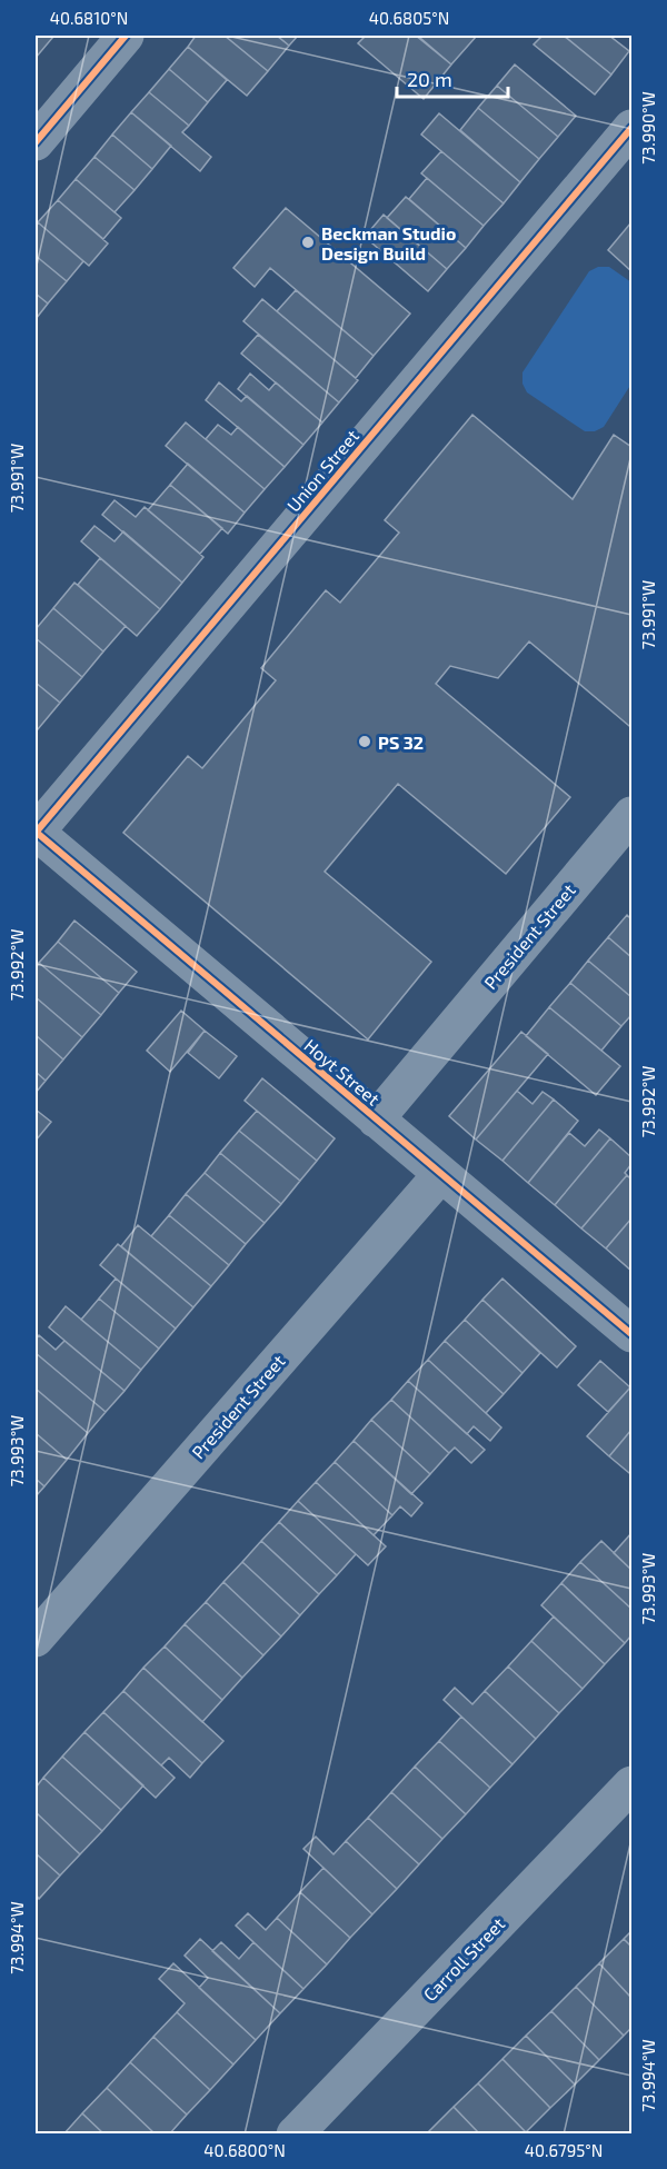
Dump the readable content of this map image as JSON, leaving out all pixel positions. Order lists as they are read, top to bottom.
{
  "streets": {
    "street": [
      "Union Street",
      "President Street",
      "Hoyt Street",
      "Carroll Street"
    ]
  },
  "crossings": [
    ["Union Street", "Hoyt Street"],
    ["President Street", "Hoyt Street"]
  ],
  "places": ["Beckman Studio Design Build", "PS 32"],
  "scale_bar": "20 m",
  "coordinates": [
    "40.6810°N",
    "40.6805°N",
    "73.990°W",
    "73.991°W",
    "73.992°W",
    "73.993°W",
    "73.994°W",
    "40.6800°N",
    "40.6795°N"
  ]
}
